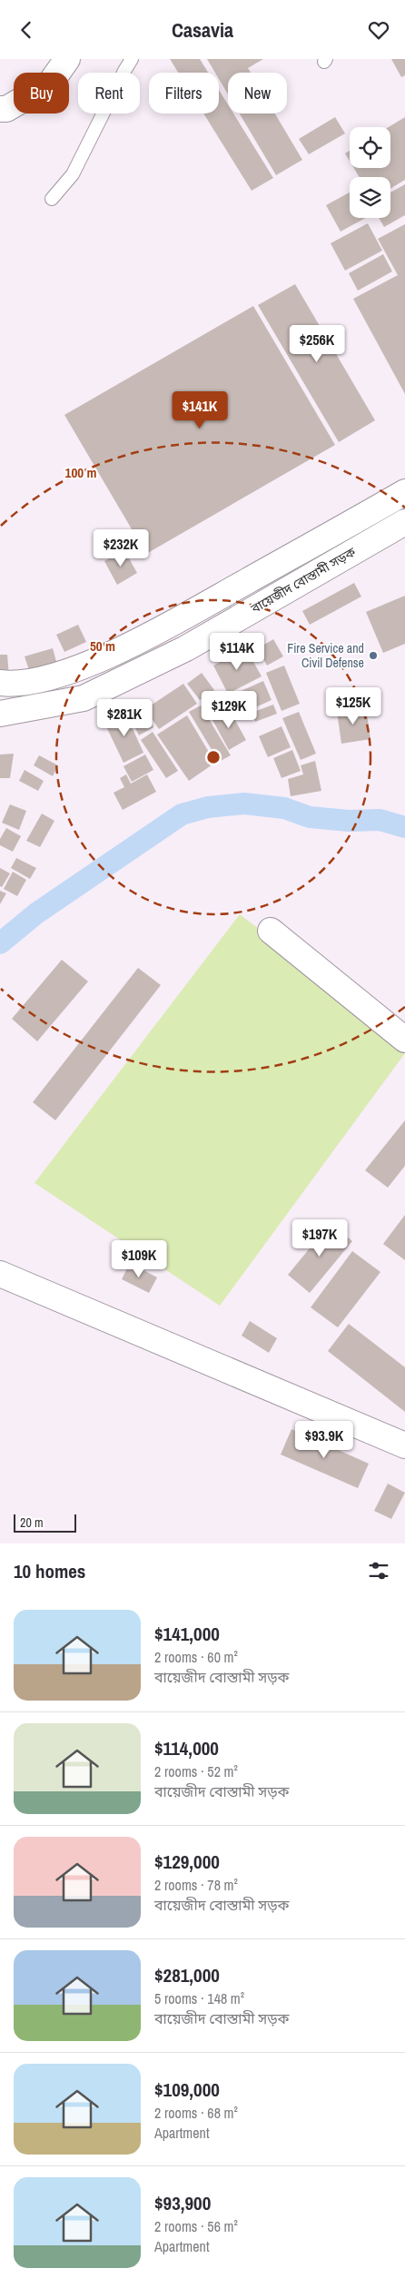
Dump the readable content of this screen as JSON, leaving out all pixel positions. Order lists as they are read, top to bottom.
{
  "streets": {
    "main road": ["বায়েজীদ বোস্তামী সড়ক"]
  },
  "places": ["Fire Service and Civil Defense"],
  "scale_bar": "20 m",
  "page": {
    "header": "Casavia",
    "chip": [
      "Buy",
      "Rent",
      "Filters",
      "New"
    ],
    "price": [
      "$256K",
      "$141K",
      "$232K",
      "$114K",
      "$125K",
      "$129K",
      "$281K",
      "$197K",
      "$109K",
      "$93.9K"
    ],
    "scale": "20 m",
    "heading": "10 homes",
    "list": [
      {
        "name": "$141,000",
        "note": "2 rooms · 60 m² · বায়েজীদ বোস্তামী সড়ক"
      },
      {
        "name": "$114,000",
        "note": "2 rooms · 52 m² · বায়েজীদ বোস্তামী সড়ক"
      },
      {
        "name": "$129,000",
        "note": "2 rooms · 78 m² · বায়েজীদ বোস্তামী সড়ক"
      },
      {
        "name": "$281,000",
        "note": "5 rooms · 148 m² · বায়েজীদ বোস্তামী সড়ক"
      },
      {
        "name": "$109,000",
        "note": "2 rooms · 68 m² · Apartment"
      },
      {
        "name": "$93,900",
        "note": "2 rooms · 56 m² · Apartment"
      }
    ]
  },
  "rings": ["100 m", "50 m"]
}
